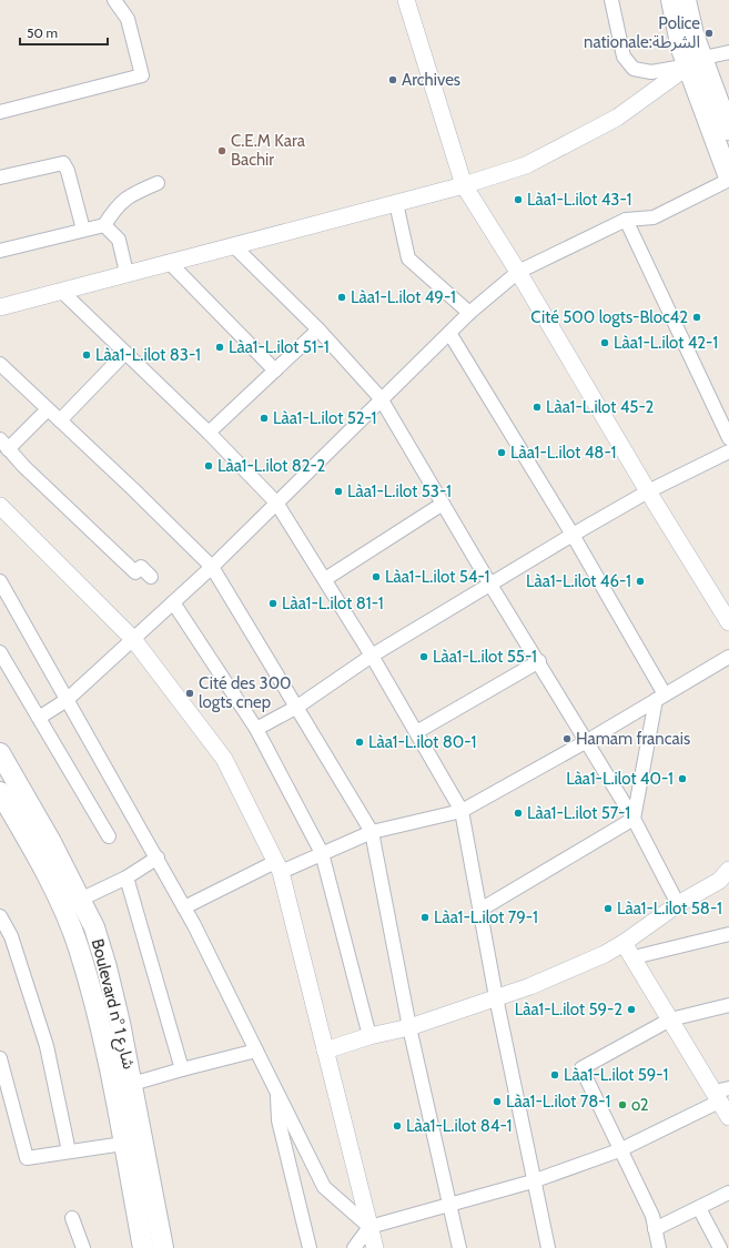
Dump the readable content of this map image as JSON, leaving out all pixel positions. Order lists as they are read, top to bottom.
{
  "streets": {
    "main road": ["Boulevard n° شارع 1"]
  },
  "places": [
    "Police nationale:الشرطة",
    "Archives",
    "C.E.M Kara Bachir",
    "Làa1-L.ilot 43-1",
    "Làa1-L.ilot 49-1",
    "Cité 500 logts-Bloc42",
    "Làa1-L.ilot 42-1",
    "Làa1-L.ilot 51-1",
    "Làa1-L.ilot 83-1",
    "Làa1-L.ilot 45-2",
    "Làa1-L.ilot 52-1",
    "Làa1-L.ilot 48-1",
    "Làa1-L.ilot 82-2",
    "Làa1-L.ilot 53-1",
    "Làa1-L.ilot 54-1",
    "Làa1-L.ilot 46-1",
    "Làa1-L.ilot 81-1",
    "Làa1-L.ilot 55-1",
    "Cité des 300 logts cnep",
    "Hamam francais",
    "Làa1-L.ilot 80-1",
    "Làa1-L.ilot 40-1",
    "Làa1-L.ilot 57-1",
    "Làa1-L.ilot 58-1",
    "Làa1-L.ilot 79-1",
    "Làa1-L.ilot 59-2",
    "Làa1-L.ilot 59-1",
    "Làa1-L.ilot 78-1",
    "o2",
    "Làa1-L.ilot 84-1"
  ],
  "scale_bar": "50 m"
}
